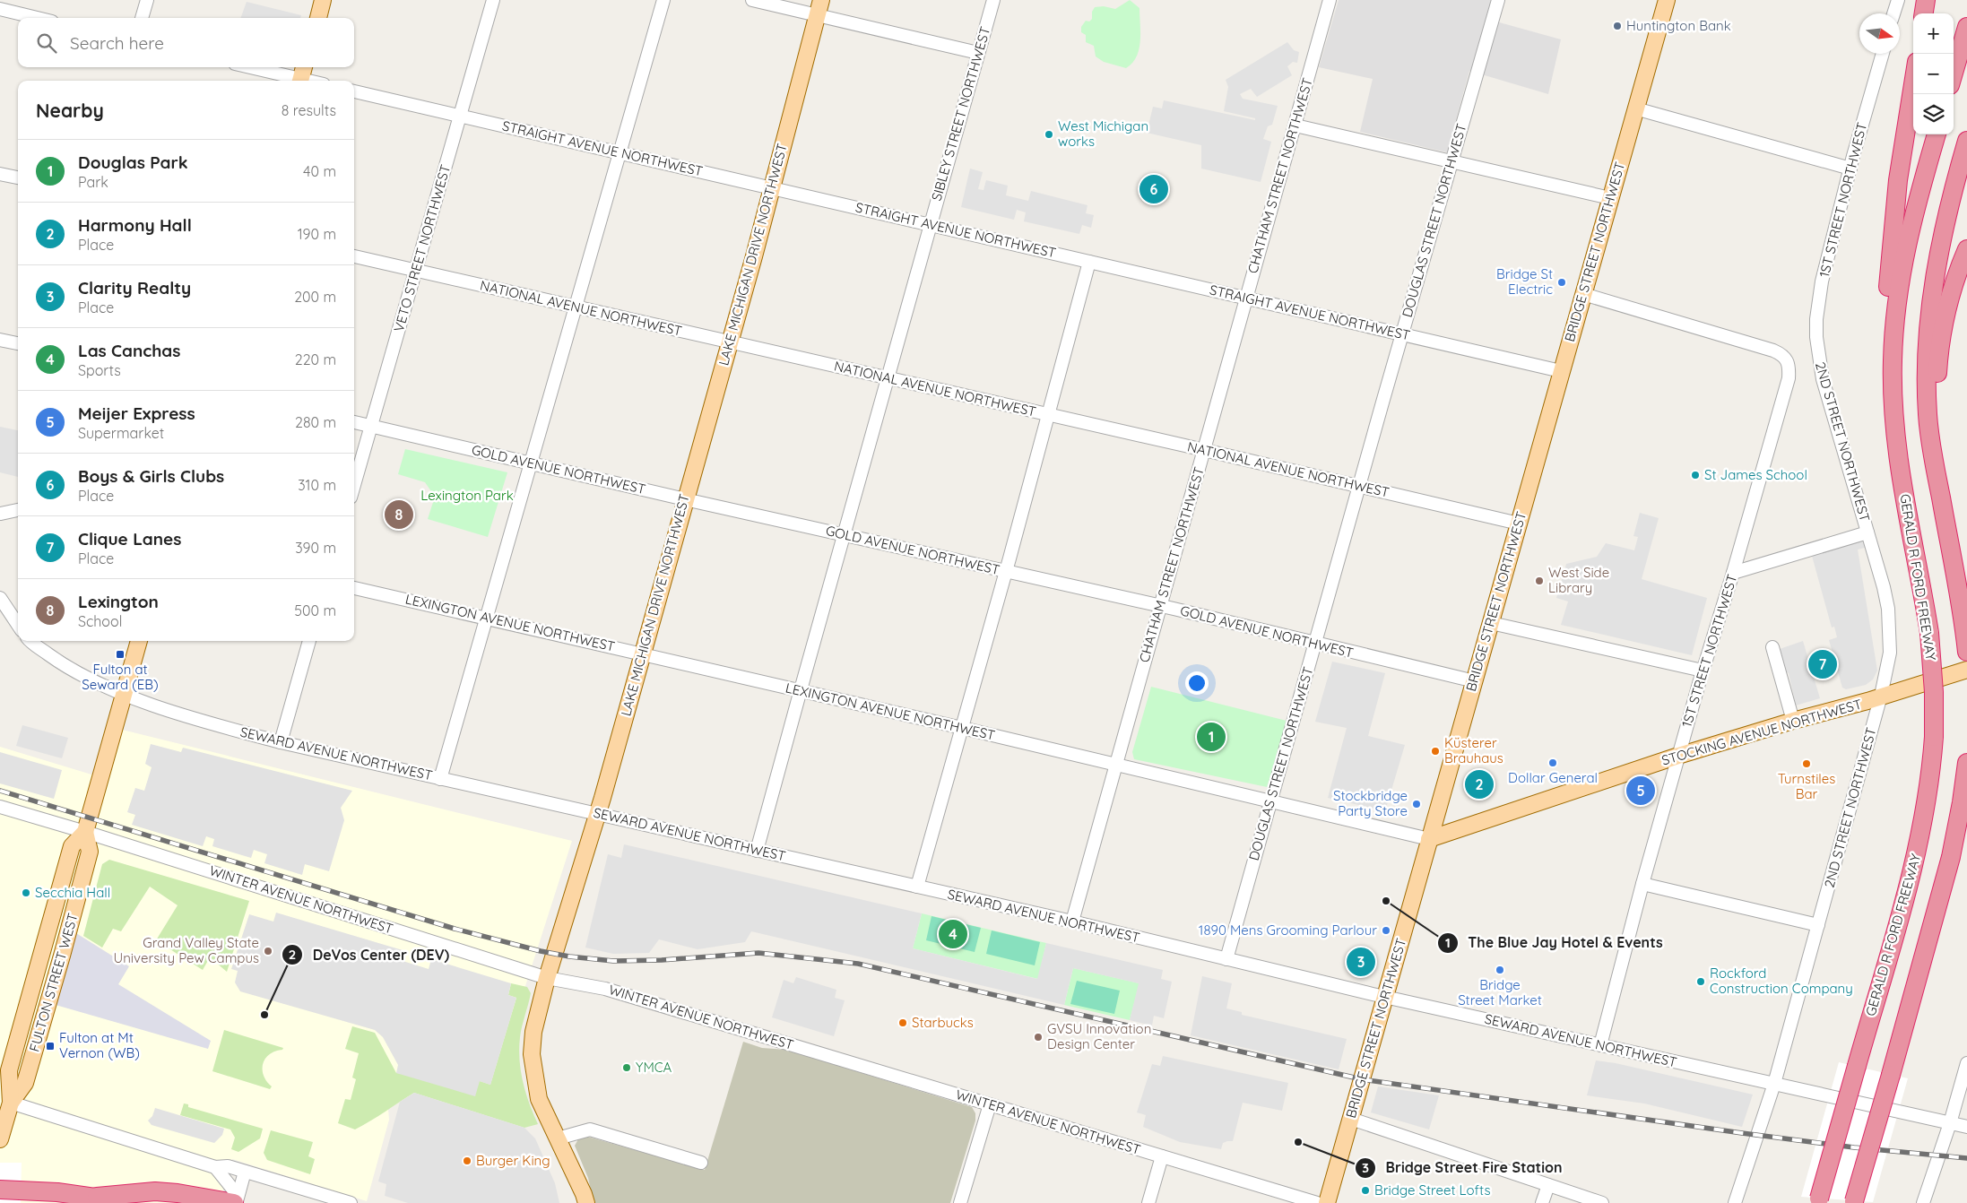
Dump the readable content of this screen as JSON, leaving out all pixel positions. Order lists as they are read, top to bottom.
{
  "streets": {
    "highway": ["GERALD R FORD FREEWAY"],
    "main road": [
      "BRIDGE STREET NORTHWEST",
      "LAKE MICHIGAN DRIVE NORTHWEST",
      "STOCKING AVENUE NORTHWEST",
      "FULTON STREET WEST"
    ],
    "street": [
      "SIBLEY STREET NORTHWEST",
      "STRAIGHT AVENUE NORTHWEST",
      "CHATHAM STREET NORTHWEST",
      "1ST STREET NORTHWEST",
      "DOUGLAS STREET NORTHWEST",
      "VETO STREET NORTHWEST",
      "NATIONAL AVENUE NORTHWEST",
      "2ND STREET NORTHWEST",
      "GOLD AVENUE NORTHWEST",
      "LEXINGTON AVENUE NORTHWEST",
      "SEWARD AVENUE NORTHWEST",
      "WINTER AVENUE NORTHWEST"
    ]
  },
  "crossings": [
    ["SIBLEY STREET NORTHWEST", "STRAIGHT AVENUE NORTHWEST"],
    ["SIBLEY STREET NORTHWEST", "NATIONAL AVENUE NORTHWEST"],
    ["SIBLEY STREET NORTHWEST", "GOLD AVENUE NORTHWEST"],
    ["SIBLEY STREET NORTHWEST", "LEXINGTON AVENUE NORTHWEST"],
    ["SIBLEY STREET NORTHWEST", "SEWARD AVENUE NORTHWEST"],
    ["STRAIGHT AVENUE NORTHWEST", "CHATHAM STREET NORTHWEST"],
    ["STRAIGHT AVENUE NORTHWEST", "DOUGLAS STREET NORTHWEST"],
    ["STRAIGHT AVENUE NORTHWEST", "VETO STREET NORTHWEST"],
    ["STRAIGHT AVENUE NORTHWEST", "BRIDGE STREET NORTHWEST"],
    ["STRAIGHT AVENUE NORTHWEST", "LAKE MICHIGAN DRIVE NORTHWEST"],
    ["CHATHAM STREET NORTHWEST", "NATIONAL AVENUE NORTHWEST"],
    ["CHATHAM STREET NORTHWEST", "GOLD AVENUE NORTHWEST"],
    ["CHATHAM STREET NORTHWEST", "LEXINGTON AVENUE NORTHWEST"],
    ["CHATHAM STREET NORTHWEST", "SEWARD AVENUE NORTHWEST"],
    ["1ST STREET NORTHWEST", "BRIDGE STREET NORTHWEST"],
    ["1ST STREET NORTHWEST", "2ND STREET NORTHWEST"],
    ["1ST STREET NORTHWEST", "STOCKING AVENUE NORTHWEST"],
    ["1ST STREET NORTHWEST", "SEWARD AVENUE NORTHWEST"],
    ["DOUGLAS STREET NORTHWEST", "NATIONAL AVENUE NORTHWEST"],
    ["DOUGLAS STREET NORTHWEST", "GOLD AVENUE NORTHWEST"],
    ["DOUGLAS STREET NORTHWEST", "LEXINGTON AVENUE NORTHWEST"],
    ["DOUGLAS STREET NORTHWEST", "SEWARD AVENUE NORTHWEST"],
    ["VETO STREET NORTHWEST", "NATIONAL AVENUE NORTHWEST"],
    ["VETO STREET NORTHWEST", "GOLD AVENUE NORTHWEST"],
    ["BRIDGE STREET NORTHWEST", "NATIONAL AVENUE NORTHWEST"],
    ["BRIDGE STREET NORTHWEST", "GOLD AVENUE NORTHWEST"],
    ["BRIDGE STREET NORTHWEST", "LEXINGTON AVENUE NORTHWEST"],
    ["BRIDGE STREET NORTHWEST", "STOCKING AVENUE NORTHWEST"],
    ["BRIDGE STREET NORTHWEST", "SEWARD AVENUE NORTHWEST"],
    ["LAKE MICHIGAN DRIVE NORTHWEST", "NATIONAL AVENUE NORTHWEST"],
    ["LAKE MICHIGAN DRIVE NORTHWEST", "GOLD AVENUE NORTHWEST"],
    ["LAKE MICHIGAN DRIVE NORTHWEST", "LEXINGTON AVENUE NORTHWEST"],
    ["LAKE MICHIGAN DRIVE NORTHWEST", "SEWARD AVENUE NORTHWEST"],
    ["LAKE MICHIGAN DRIVE NORTHWEST", "WINTER AVENUE NORTHWEST"],
    ["2ND STREET NORTHWEST", "STOCKING AVENUE NORTHWEST"],
    ["2ND STREET NORTHWEST", "SEWARD AVENUE NORTHWEST"],
    ["LEXINGTON AVENUE NORTHWEST", "STOCKING AVENUE NORTHWEST"],
    ["SEWARD AVENUE NORTHWEST", "FULTON STREET WEST"],
    ["WINTER AVENUE NORTHWEST", "FULTON STREET WEST"]
  ],
  "parks": ["Lexington Park"],
  "places": {
    "other": [
      "Huntington Bank",
      "West Michigan works",
      "Bridge St Electric",
      "St James School",
      "West Side Library",
      "Küsterer Brauhaus",
      "Dollar General",
      "Turnstiles Bar",
      "Stockbridge Party Store",
      "Secchia Hall",
      "The Blue Jay Hotel & Events",
      "1890 Mens Grooming Parlour",
      "Grand Valley State University Pew Campus",
      "Bridge Street Market",
      "Rockford Construction Company",
      "DeVos Center (DEV)",
      "Starbucks",
      "GVSU Innovation Design Center",
      "YMCA",
      "Bridge Street Fire Station",
      "Burger King",
      "Bridge Street Lofts"
    ],
    "transit": ["Fulton at Seward (EB)", "Fulton at Mt Vernon (WB)"]
  },
  "north": "right",
  "page": {
    "map_buttons": ["+", "−"],
    "search": "Search here",
    "heading": ["Nearby", "8 results"],
    "list": [
      {
        "mark": "1",
        "name": "Douglas Park",
        "note": "Park",
        "value": "40 m"
      },
      {
        "mark": "2",
        "name": "Harmony Hall",
        "note": "Place",
        "value": "190 m"
      },
      {
        "mark": "3",
        "name": "Clarity Realty",
        "note": "Place",
        "value": "200 m"
      },
      {
        "mark": "4",
        "name": "Las Canchas",
        "note": "Sports",
        "value": "220 m"
      },
      {
        "mark": "5",
        "name": "Meijer Express",
        "note": "Supermarket",
        "value": "280 m"
      },
      {
        "mark": "6",
        "name": "Boys & Girls Clubs",
        "note": "Place",
        "value": "310 m"
      },
      {
        "mark": "7",
        "name": "Clique Lanes",
        "note": "Place",
        "value": "390 m"
      },
      {
        "mark": "8",
        "name": "Lexington",
        "note": "School",
        "value": "500 m"
      }
    ],
    "pins": [
      "6",
      "8",
      "7",
      "1",
      "2",
      "5",
      "4",
      "3"
    ]
  }
}
